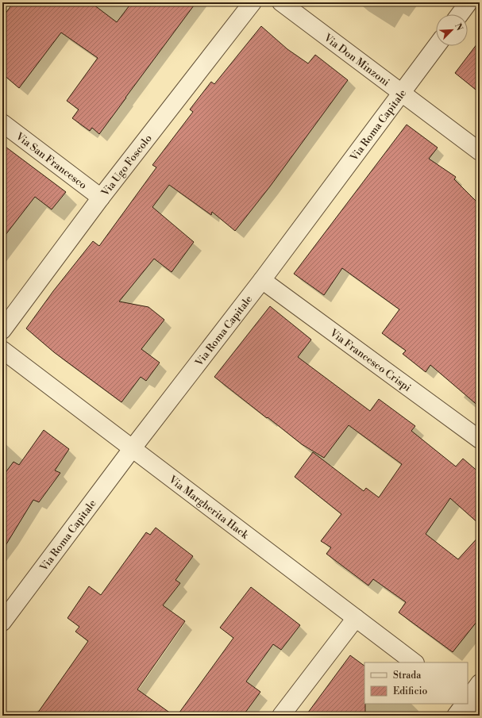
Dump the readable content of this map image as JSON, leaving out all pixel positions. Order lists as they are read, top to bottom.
{
  "streets": {
    "street": [
      "Via Don Minzoni",
      "Via Roma Capitale",
      "Via San Francesco",
      "Via Ugo Foscolo",
      "Via Francesco Crispi",
      "Via Margherita Hack"
    ]
  },
  "crossings": [
    ["Via Don Minzoni", "Via Roma Capitale"],
    ["Via Roma Capitale", "Via Francesco Crispi"],
    ["Via Roma Capitale", "Via Margherita Hack"],
    ["Via San Francesco", "Via Ugo Foscolo"]
  ],
  "legend": ["Strada", "Edificio"],
  "north": "top right"
}
